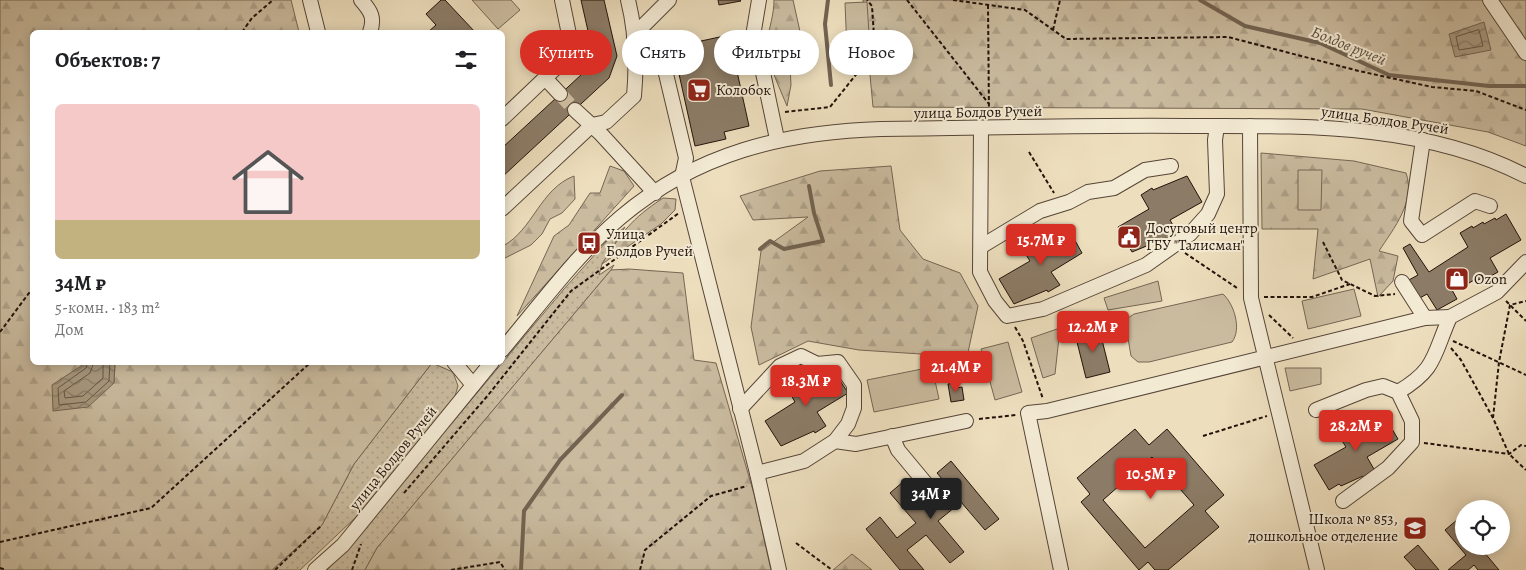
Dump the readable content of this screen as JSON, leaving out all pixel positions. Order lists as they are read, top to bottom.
{
  "streets": {
    "street": ["улица Болдов Ручей"]
  },
  "water": ["Болдов ручей"],
  "places": {
    "supermarket": ["Колобок"],
    "public building": ["Досуговый центр ГБУ \"Талисман\""],
    "bus stop": ["Улица Болдов Ручей"],
    "shop": ["Ozon"],
    "school or university": ["Школа № 853, дошкольное отделение"]
  },
  "page": {
    "chip": [
      "Купить",
      "Снять",
      "Фильтры",
      "Новое"
    ],
    "heading": "Объектов: 7",
    "list": [
      {
        "name": "34M ₽",
        "note": "5-комн. · 183 m² · Дом"
      }
    ],
    "price": [
      "15.7M ₽",
      "12.2M ₽",
      "21.4M ₽",
      "18.3M ₽",
      "28.2M ₽",
      "10.5M ₽",
      "34M ₽"
    ]
  }
}
